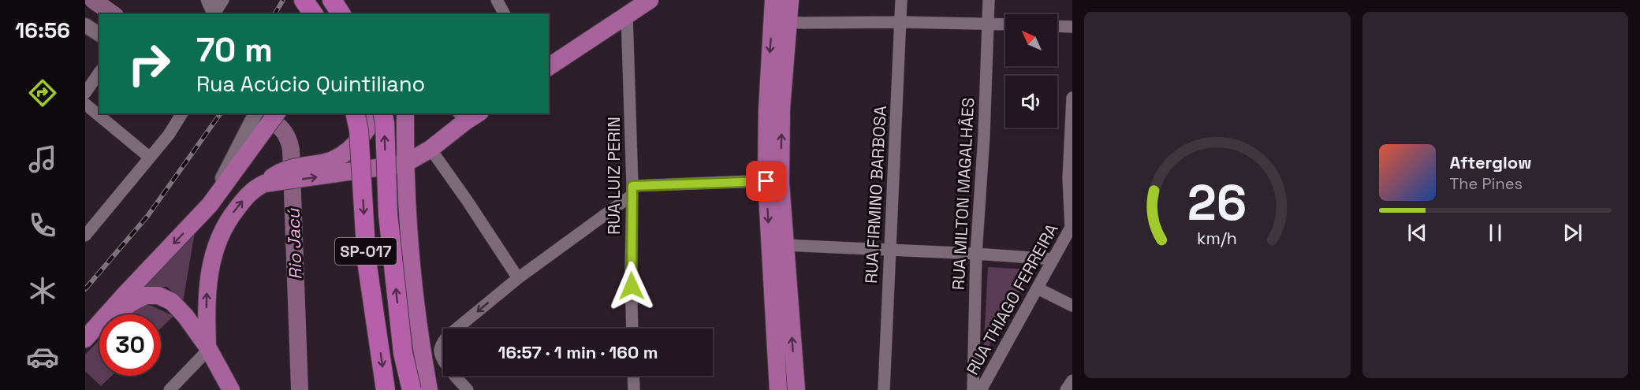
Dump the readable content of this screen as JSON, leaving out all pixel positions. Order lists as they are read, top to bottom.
{
  "streets": {
    "highway": ["SP-017"],
    "street": [
      "RUA LUIZ PERIN",
      "RUA MILTON MAGALHÃES",
      "RUA FIRMINO BARBOSA",
      "RUA THIAGO FERREIRA"
    ]
  },
  "water": ["Rio Jacú"],
  "north": "top left",
  "page": {
    "tabs": "16:56",
    "turn": ["70 m", "Rua Acúcio Quintiliano"],
    "song": ["Afterglow", "The Pines"],
    "limit": "30",
    "trip": "16:57 · 1 min · 160 m",
    "gauge": ["26", "km/h"]
  }
}
